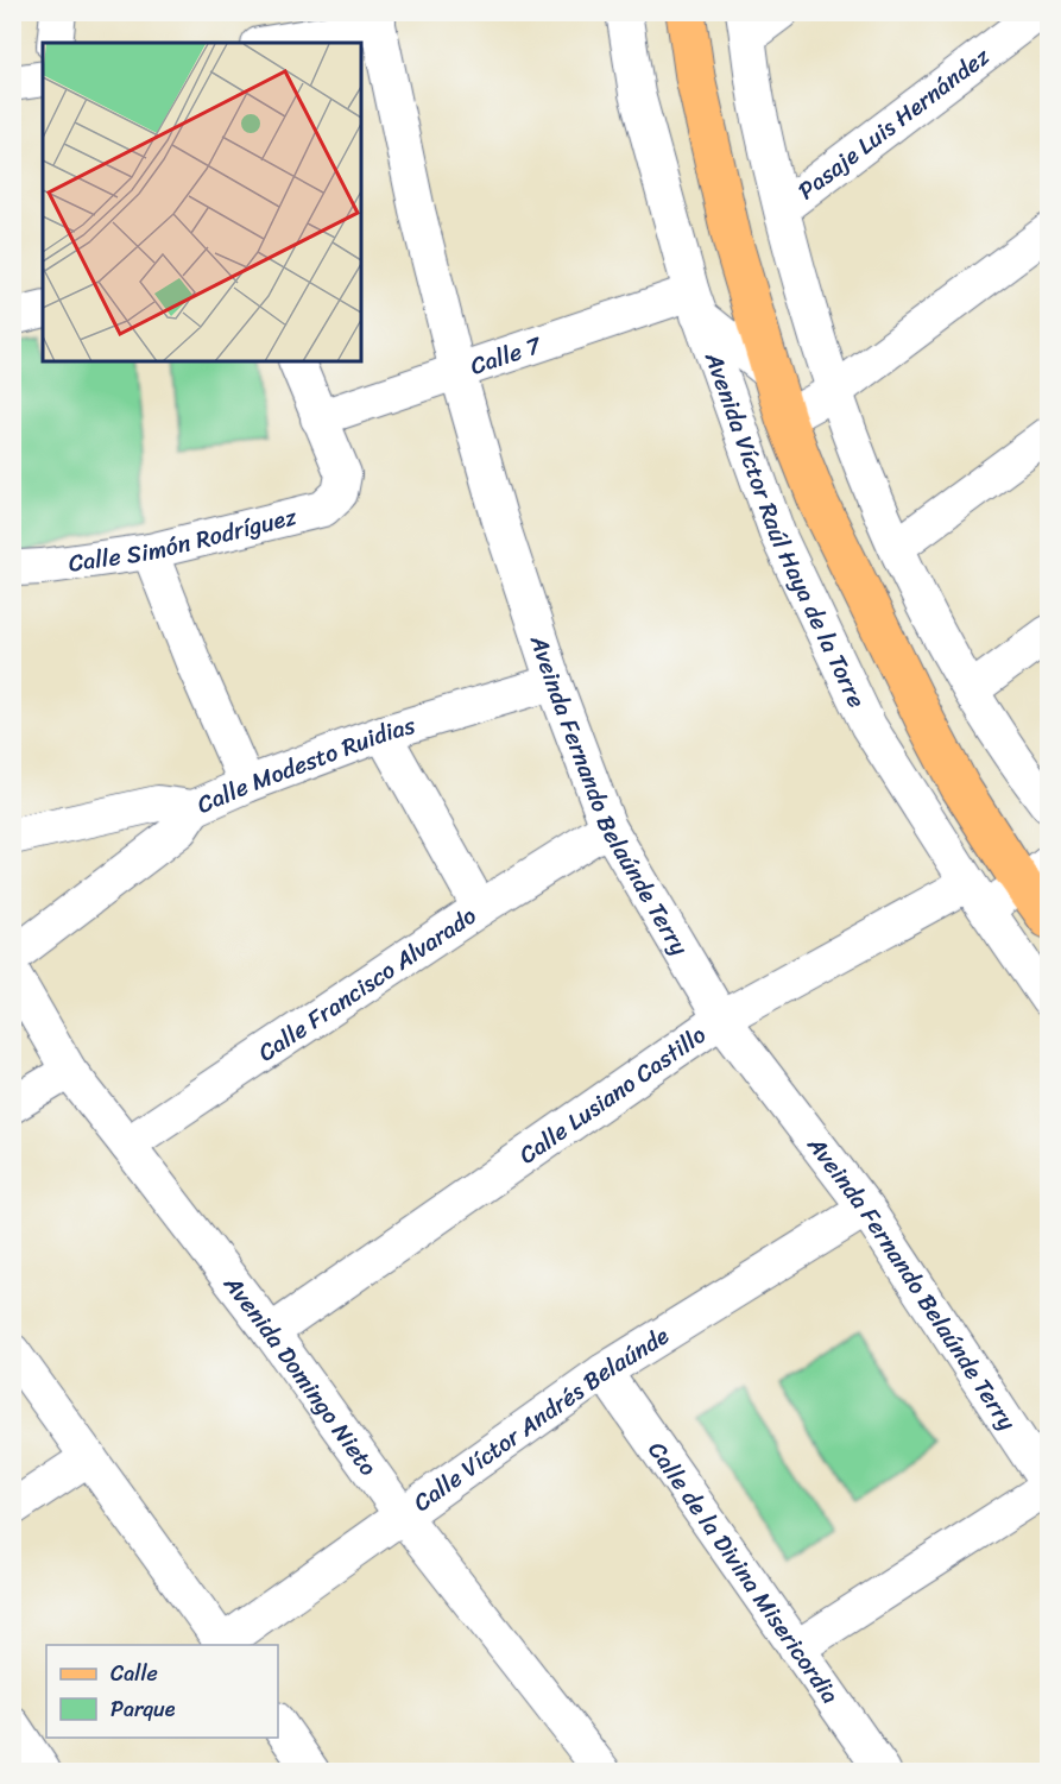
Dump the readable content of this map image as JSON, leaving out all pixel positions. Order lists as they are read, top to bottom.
{
  "streets": {
    "main road": ["Avenida Víctor Raúl Haya de la Torre"],
    "street": [
      "Pasaje Luis Hernández",
      "Calle 7",
      "Calle Simón Rodríguez",
      "Calle Modesto Ruidias",
      "Aveinda Fernando Belaúnde Terry",
      "Calle Francisco Alvarado",
      "Calle Lusiano Castillo",
      "Avenida Domingo Nieto",
      "Calle Víctor Andrés Belaúnde",
      "Calle de la Divina Misericordia"
    ]
  },
  "crossings": [
    ["Calle 7", "Avenida Víctor Raúl Haya de la Torre"],
    ["Calle 7", "Calle Simón Rodríguez"],
    ["Calle 7", "Aveinda Fernando Belaúnde Terry"],
    ["Avenida Víctor Raúl Haya de la Torre", "Calle Lusiano Castillo"],
    ["Calle Modesto Ruidias", "Aveinda Fernando Belaúnde Terry"],
    ["Aveinda Fernando Belaúnde Terry", "Calle Francisco Alvarado"],
    ["Aveinda Fernando Belaúnde Terry", "Calle Lusiano Castillo"],
    ["Aveinda Fernando Belaúnde Terry", "Calle Víctor Andrés Belaúnde"],
    ["Calle Francisco Alvarado", "Avenida Domingo Nieto"],
    ["Calle Lusiano Castillo", "Avenida Domingo Nieto"],
    ["Avenida Domingo Nieto", "Calle Víctor Andrés Belaúnde"],
    ["Calle Víctor Andrés Belaúnde", "Calle de la Divina Misericordia"]
  ],
  "legend": ["Calle", "Parque"]
}
